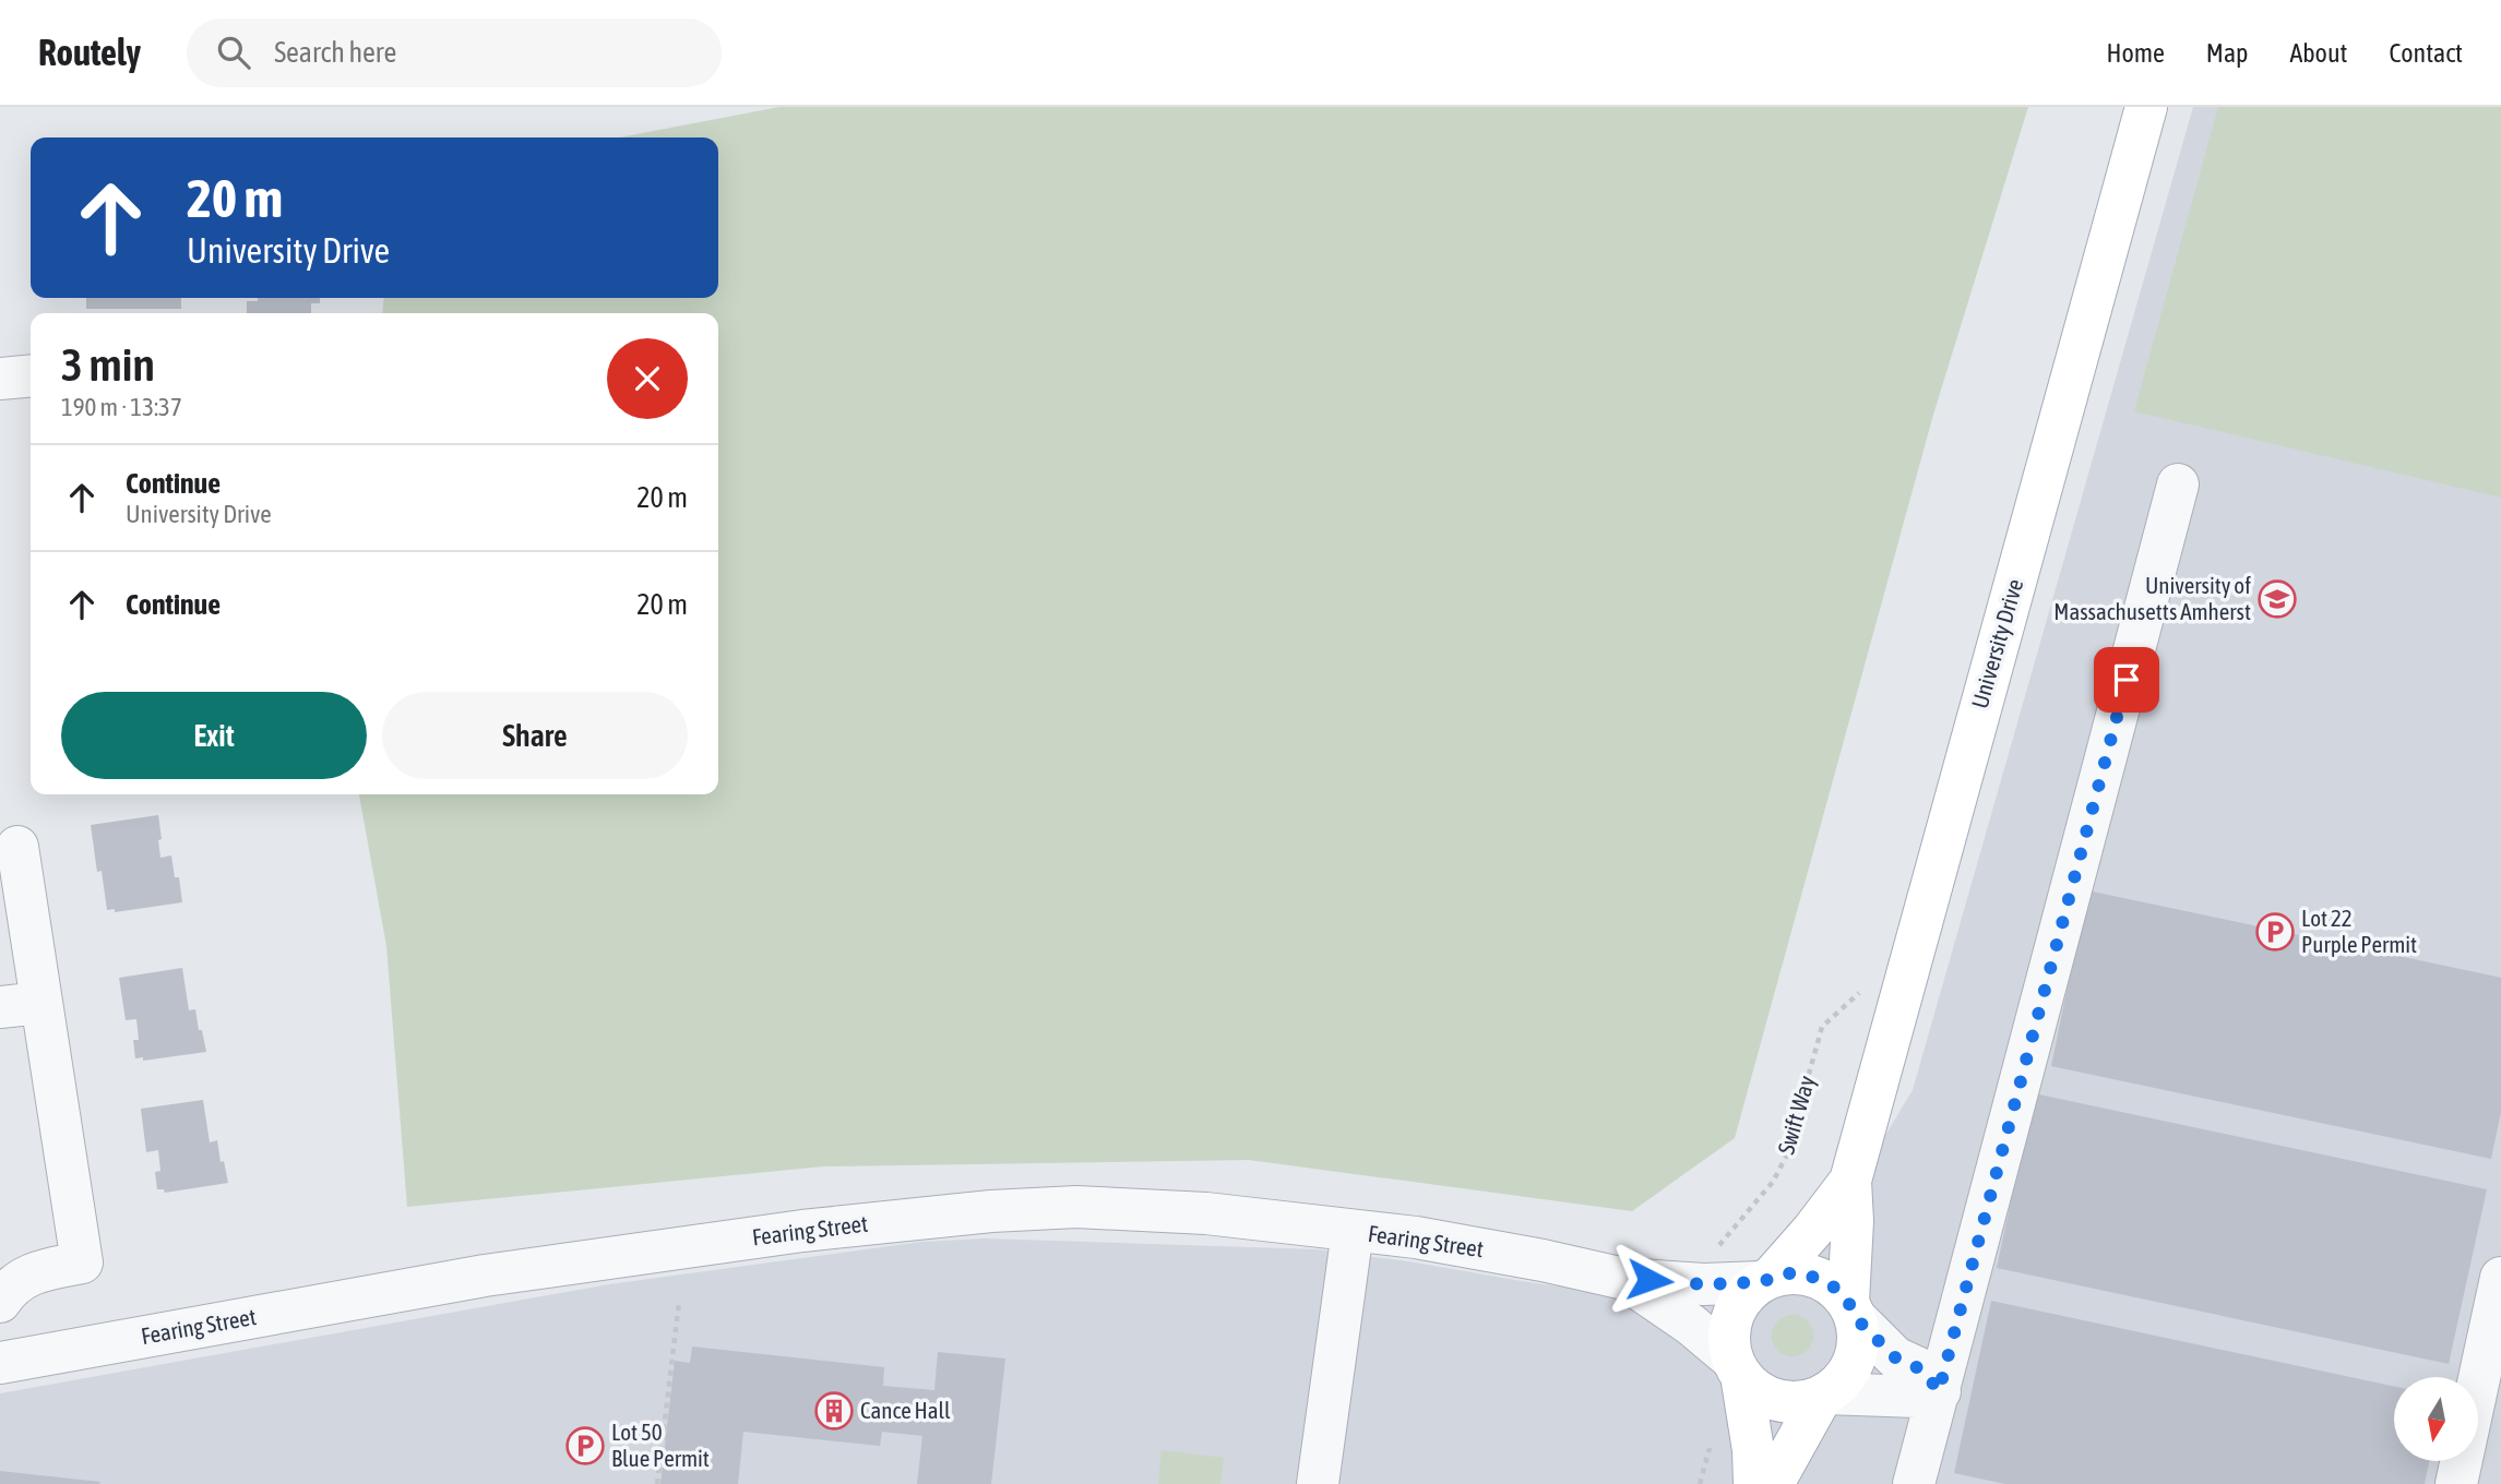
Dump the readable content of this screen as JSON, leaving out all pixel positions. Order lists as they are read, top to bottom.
{
  "streets": {
    "main road": ["University Drive"],
    "street": ["Fearing Street"],
    "path": ["Swift Way"]
  },
  "crossings": [
    ["University Drive", "Fearing Street"]
  ],
  "places": {
    "school or university": ["University of Massachusetts Amherst"],
    "parking": ["Lot 22 Purple Permit", "Lot 50 Blue Permit"],
    "building": ["Cance Hall"]
  },
  "north": "bottom",
  "page": {
    "header": "Routely",
    "search": "Search here",
    "nav": [
      "Home",
      "Map",
      "About",
      "Contact"
    ],
    "turn": ["20 m", "University Drive"],
    "heading": ["3 min", "190 m · 13:37"],
    "list": [
      {
        "name": "Continue",
        "note": "University Drive",
        "value": "20 m"
      },
      {
        "name": "Continue",
        "value": "20 m"
      }
    ],
    "buttons": ["Exit", "Share"]
  }
}
